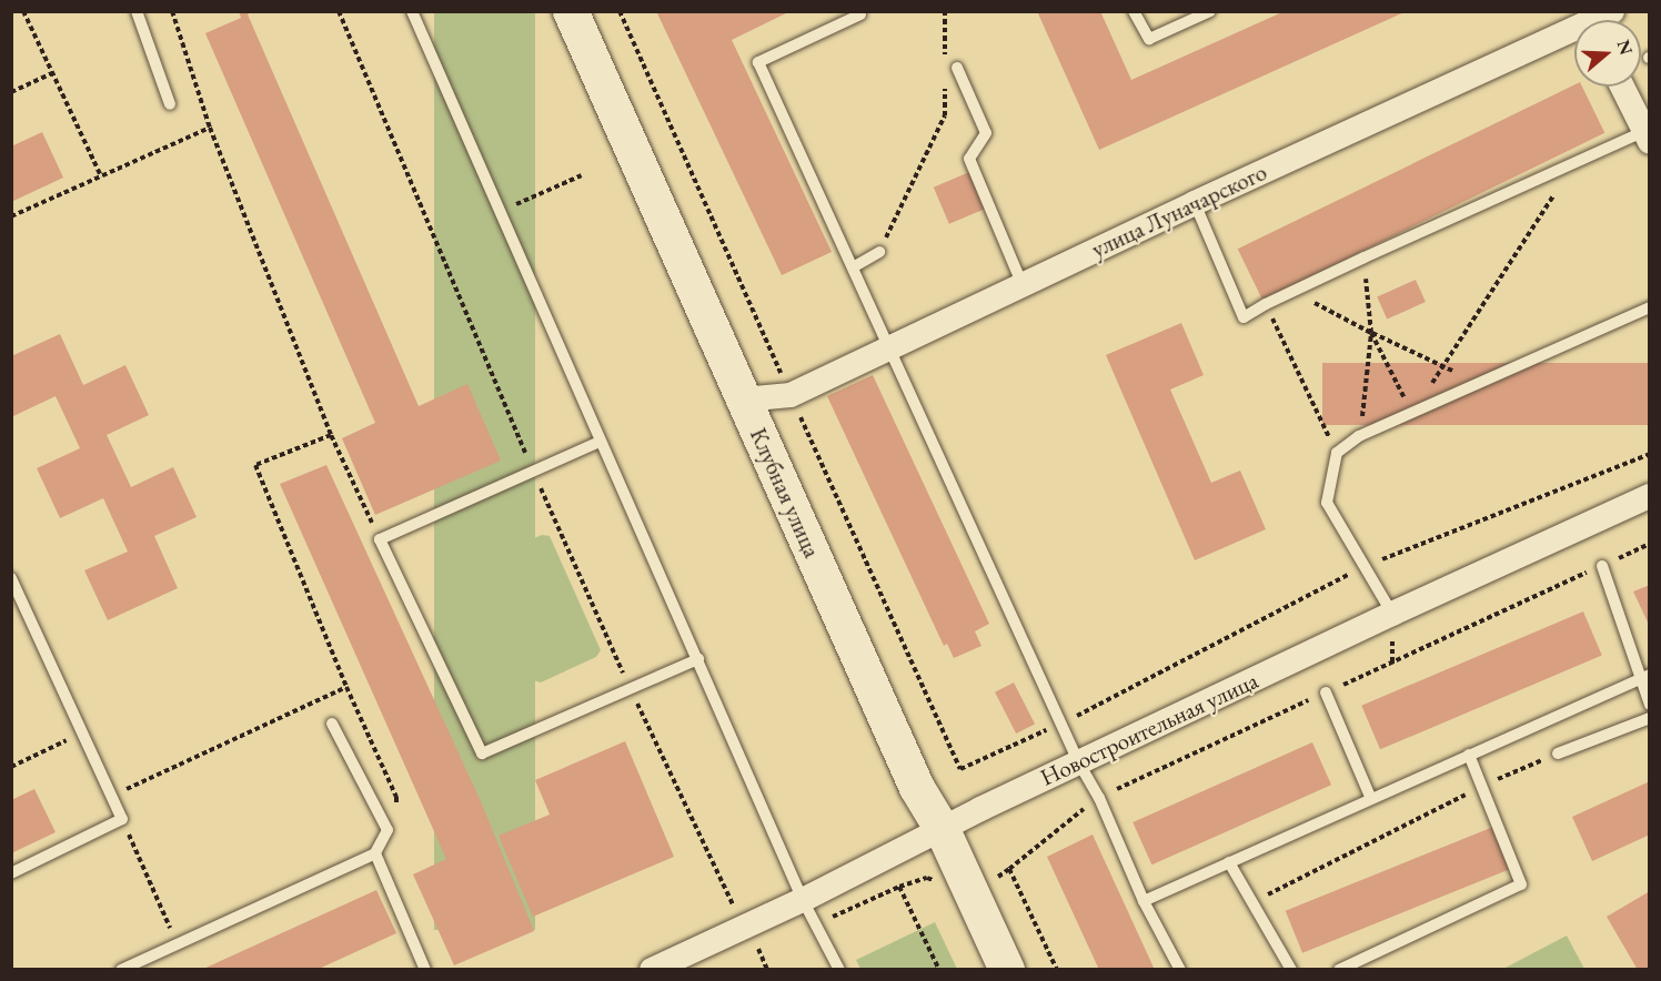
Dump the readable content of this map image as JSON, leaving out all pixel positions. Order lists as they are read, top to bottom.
{
  "streets": {
    "main road": ["Клубная улица"],
    "street": ["улица Луначарского", "Новостроительная улица"]
  },
  "crossings": [
    ["улица Луначарского", "Клубная улица"],
    ["Клубная улица", "Новостроительная улица"]
  ],
  "north": "right"
}
